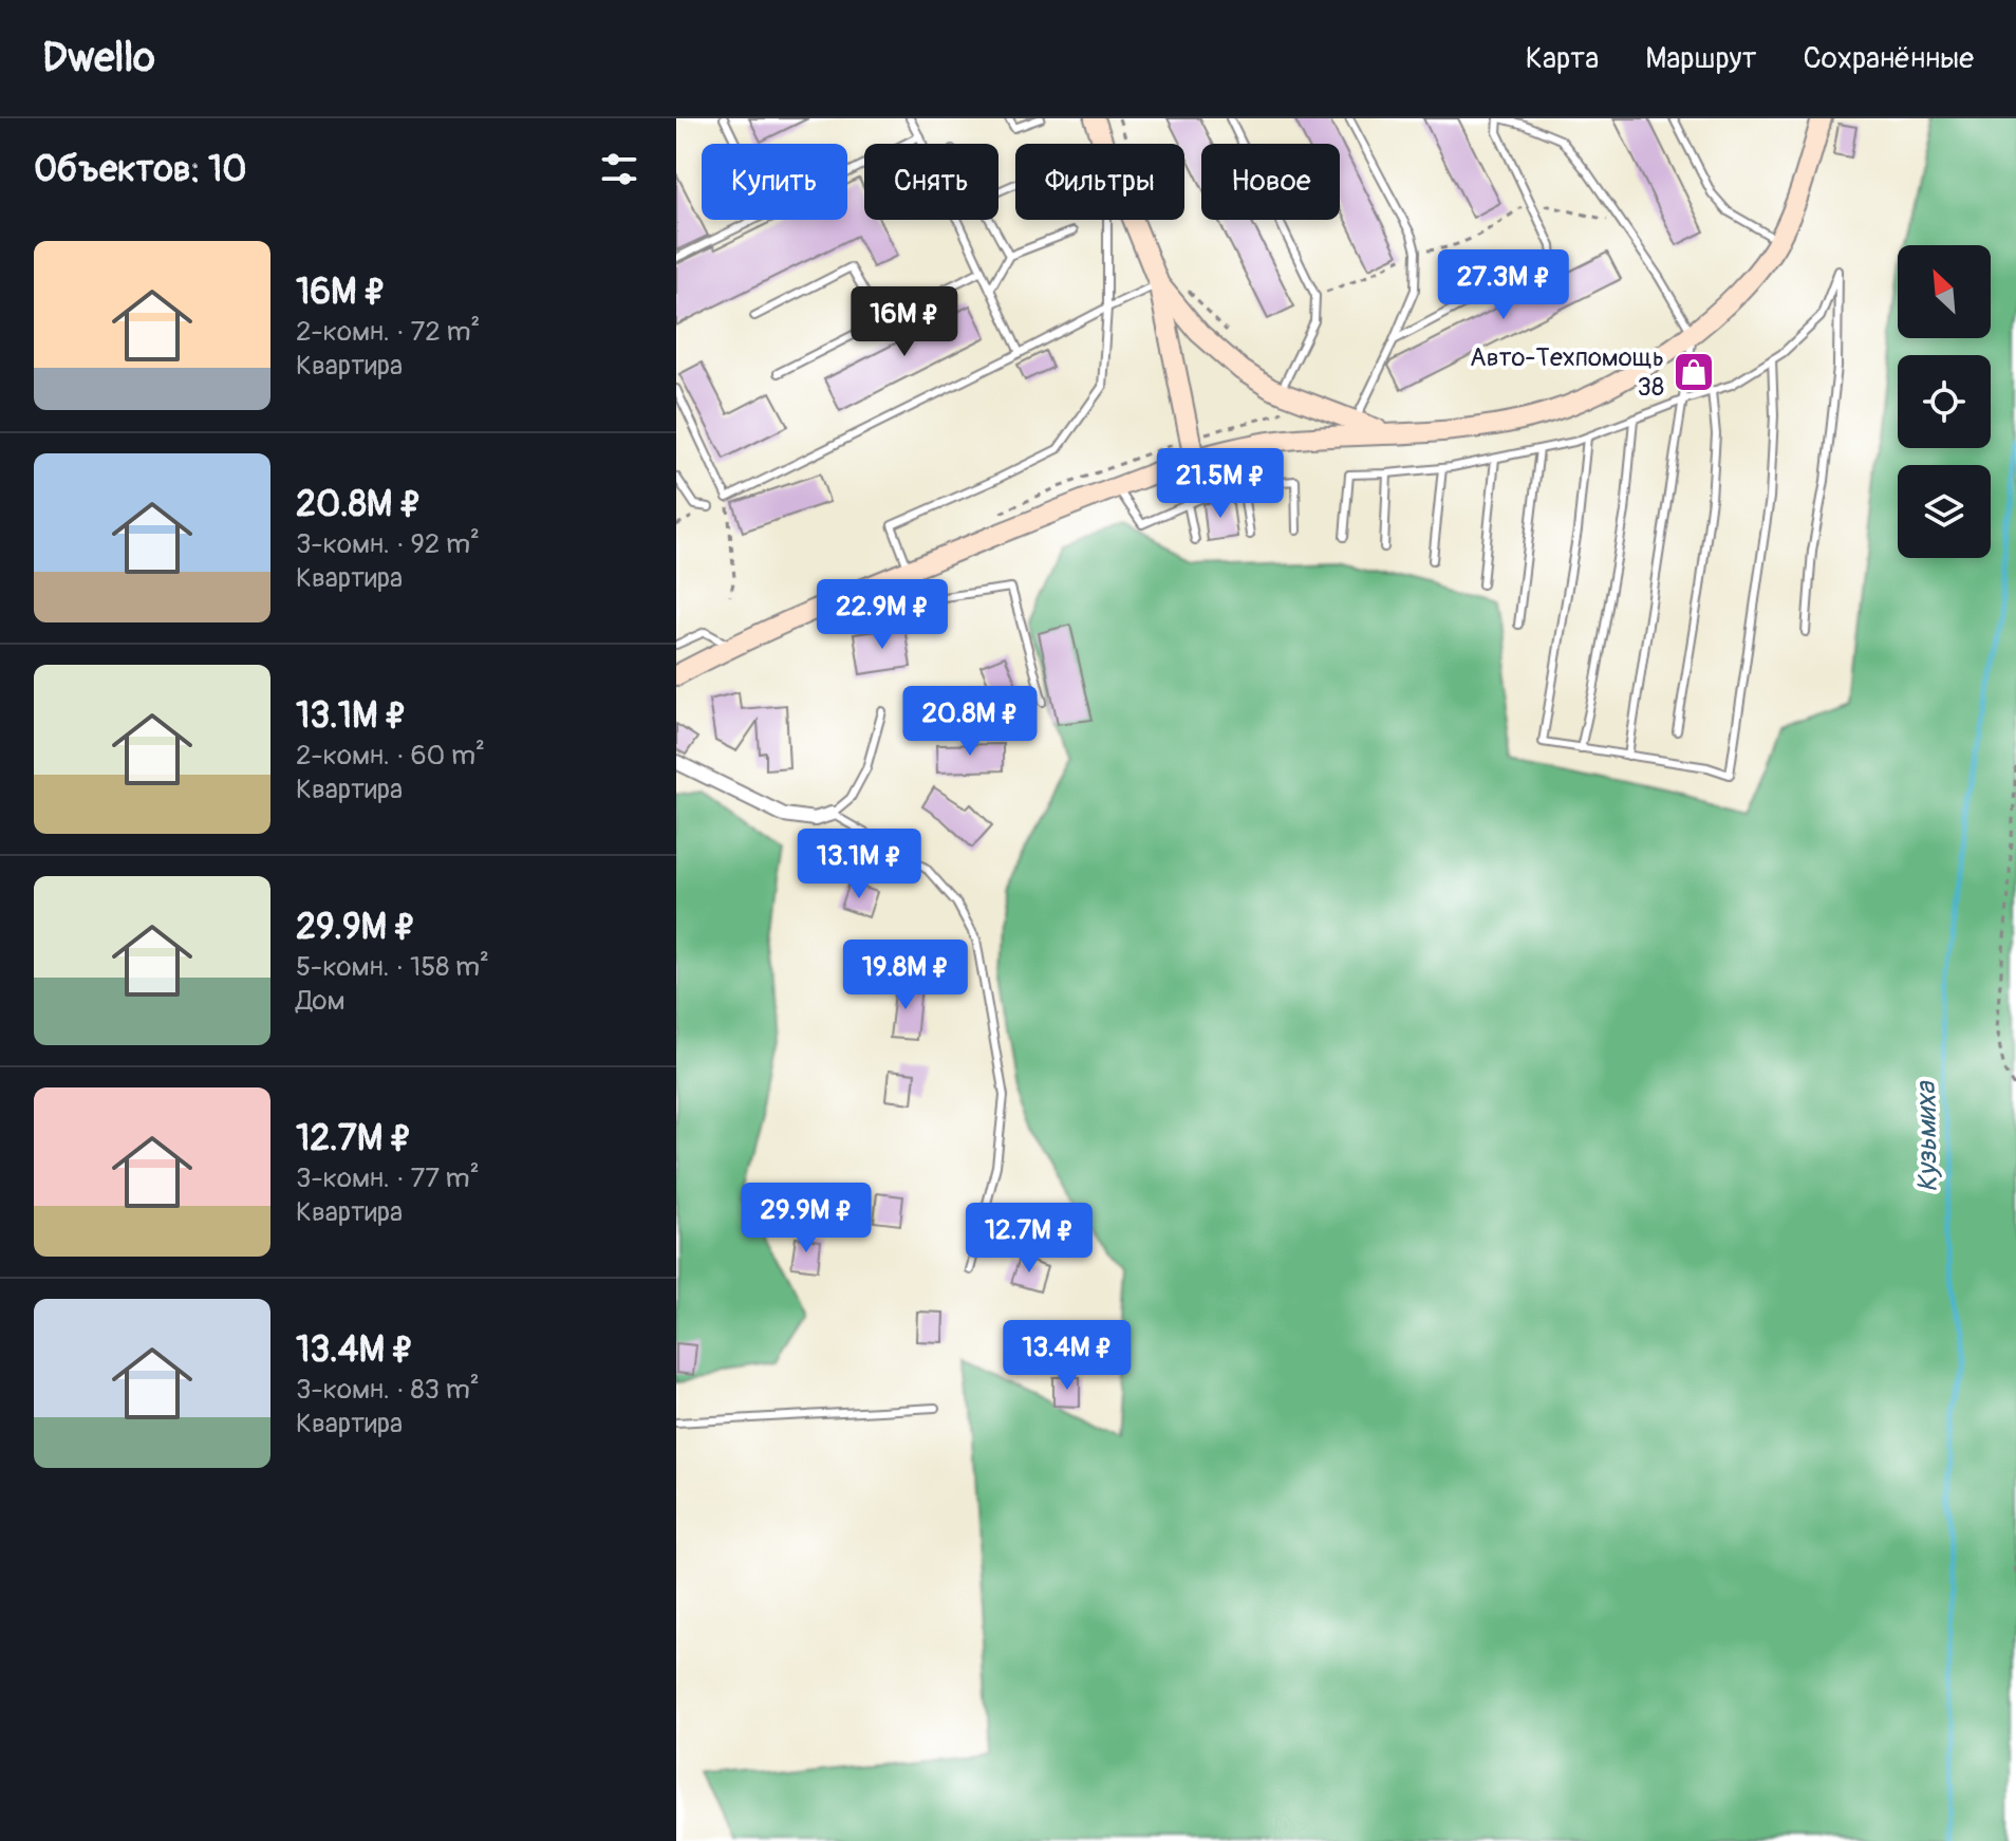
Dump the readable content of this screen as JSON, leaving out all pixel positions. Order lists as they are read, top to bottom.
{
  "water": ["Кузьмиха"],
  "places": {
    "shop": ["Авто-Техпомощь 38"]
  },
  "north": "top left",
  "page": {
    "header": "Dwello",
    "nav": ["Карта", "Маршрут", "Сохранённые"],
    "heading": "Объектов: 10",
    "chip": [
      "Купить",
      "Снять",
      "Фильтры",
      "Новое"
    ],
    "list": [
      {
        "name": "16M ₽",
        "note": "2-комн. · 72 m² · Квартира"
      },
      {
        "name": "20.8M ₽",
        "note": "3-комн. · 92 m² · Квартира"
      },
      {
        "name": "13.1M ₽",
        "note": "2-комн. · 60 m² · Квартира"
      },
      {
        "name": "29.9M ₽",
        "note": "5-комн. · 158 m² · Дом"
      },
      {
        "name": "12.7M ₽",
        "note": "3-комн. · 77 m² · Квартира"
      },
      {
        "name": "13.4M ₽",
        "note": "3-комн. · 83 m² · Квартира"
      }
    ],
    "price": [
      "27.3M ₽",
      "16M ₽",
      "21.5M ₽",
      "22.9M ₽",
      "20.8M ₽",
      "13.1M ₽",
      "19.8M ₽",
      "29.9M ₽",
      "12.7M ₽",
      "13.4M ₽"
    ]
  }
}
